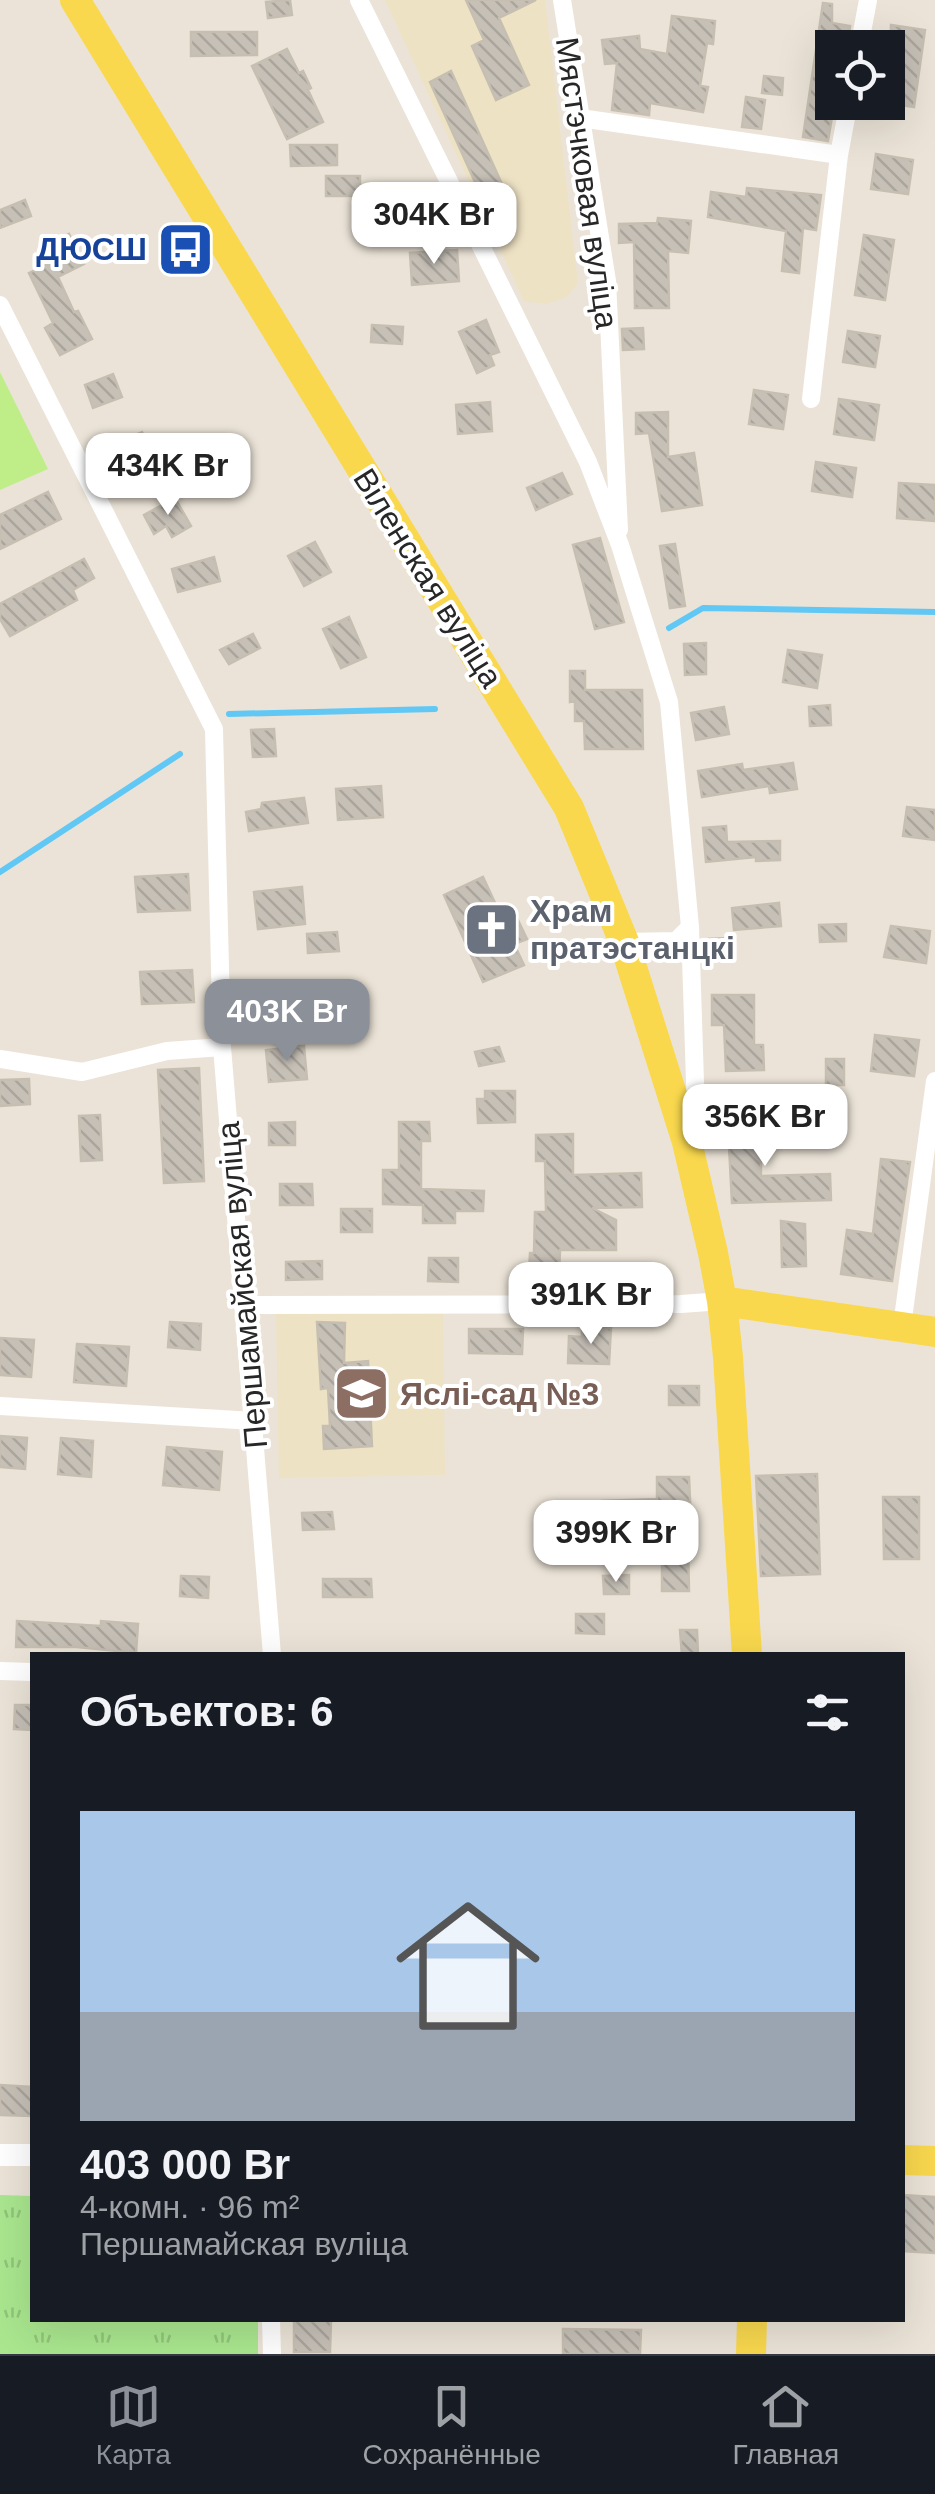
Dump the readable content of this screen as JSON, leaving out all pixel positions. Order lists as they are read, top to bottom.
{
  "streets": {
    "main road": ["Віленская вуліца"],
    "street": ["Мястэчковая вуліца", "Першамайская вуліца"]
  },
  "crossings": [
    ["Мястэчковая вуліца", "Віленская вуліца"]
  ],
  "places": {
    "bus stop": ["ДЮСШ"],
    "church": ["Храм пратэстанцкі"],
    "school or university": ["Яслі-сад №3"]
  },
  "page": {
    "price": [
      "304K Br",
      "434K Br",
      "403K Br",
      "356K Br",
      "391K Br",
      "399K Br"
    ],
    "heading": "Объектов: 6",
    "list": [
      {
        "name": "403 000 Br",
        "note": "4-комн. · 96 m² · Першамайская вуліца"
      }
    ],
    "tabs": ["Карта", "Сохранённые", "Главная"]
  }
}
